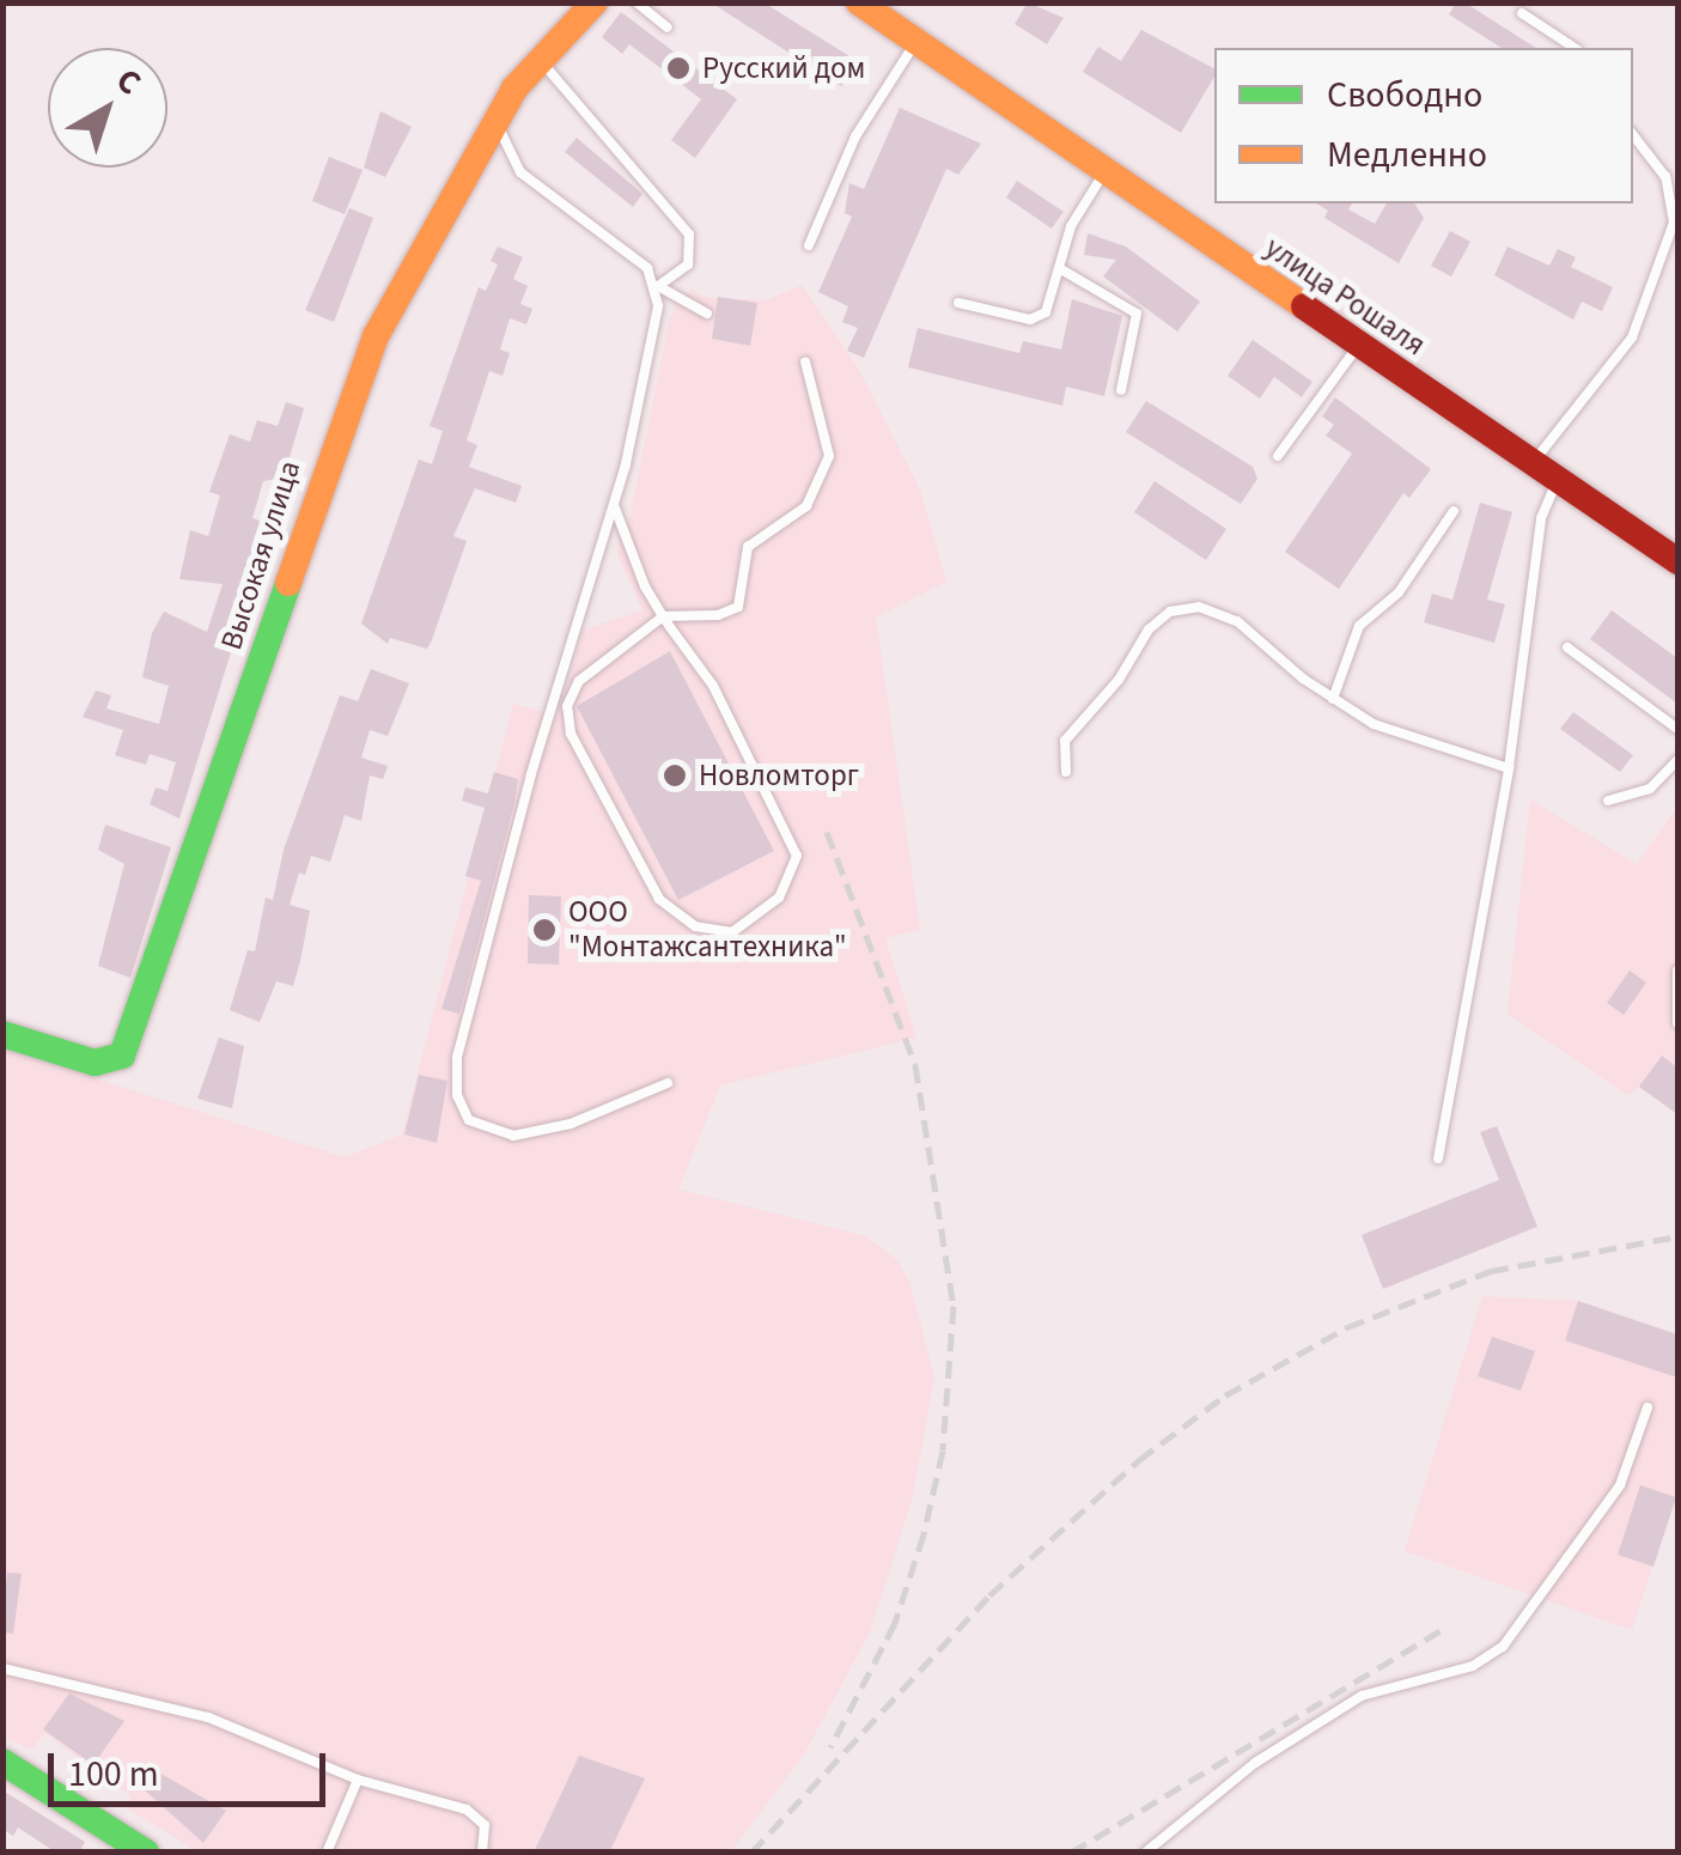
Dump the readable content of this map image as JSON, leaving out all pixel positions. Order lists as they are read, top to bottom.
{
  "streets": {
    "street": ["улица Рошаля", "Высокая улица"]
  },
  "places": ["Русский дом", "Новломторг", "ООО \"Монтажсантехника\""],
  "legend": ["Свободно", "Медленно"],
  "scale_bar": "100 m",
  "north": "top right"
}
